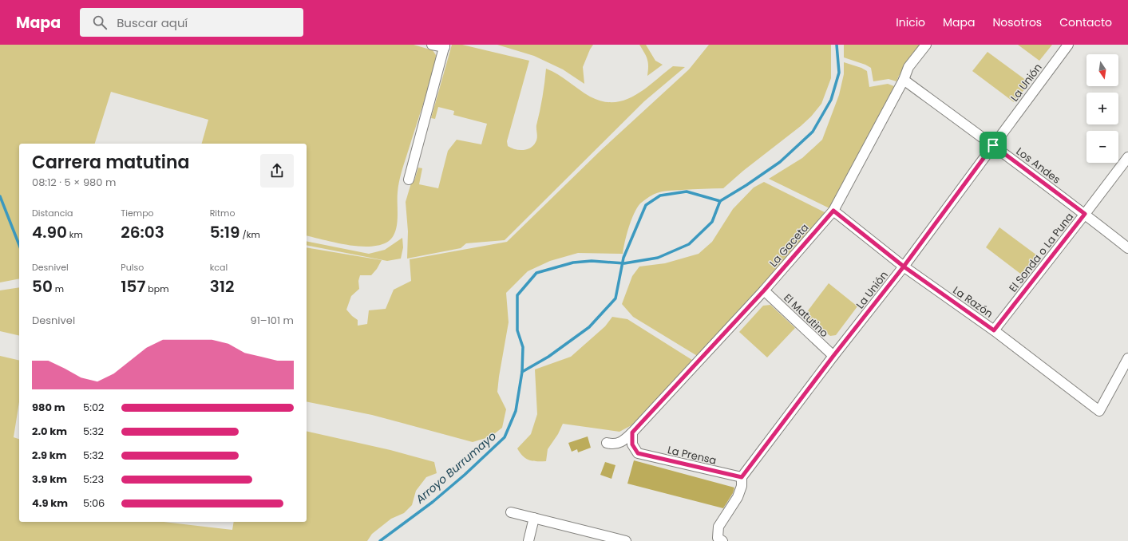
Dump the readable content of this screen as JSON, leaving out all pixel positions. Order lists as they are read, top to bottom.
{
  "streets": {
    "street": [
      "La Unión",
      "Los Andes",
      "La Gaceta",
      "El Sonda o La Puna",
      "La Razón",
      "El Matutino",
      "La Prensa"
    ]
  },
  "crossings": [
    ["La Unión", "Los Andes"],
    ["La Unión", "La Razón"],
    ["La Unión", "El Matutino"],
    ["La Unión", "La Prensa"],
    ["Los Andes", "La Gaceta"],
    ["Los Andes", "El Sonda o La Puna"],
    ["La Gaceta", "La Razón"],
    ["La Gaceta", "El Matutino"],
    ["La Gaceta", "La Prensa"],
    ["El Sonda o La Puna", "La Razón"]
  ],
  "water": ["Arroyo Burrumayo"],
  "north": "bottom",
  "page": {
    "header": "Mapa",
    "search": "Buscar aquí",
    "nav": [
      "Inicio",
      "Mapa",
      "Nosotros",
      "Contacto"
    ],
    "map_buttons": ["+", "−"],
    "heading": ["Carrera matutina", "08:12 · 5 × 980 m"],
    "stats": [
      ["Distancia", "4.90 km"],
      ["Tiempo", "26:03"],
      ["Ritmo", "5:19 /km"],
      ["Desnivel", "50 m"],
      ["Pulso", "157 bpm"],
      ["kcal", "312"]
    ],
    "chart": ["Desnivel", "91–101 m"],
    "list": [
      {
        "name": "980 m",
        "note": "5:02"
      },
      {
        "name": "2.0 km",
        "note": "5:32"
      },
      {
        "name": "2.9 km",
        "note": "5:32"
      },
      {
        "name": "3.9 km",
        "note": "5:23"
      },
      {
        "name": "4.9 km",
        "note": "5:06"
      }
    ]
  }
}
